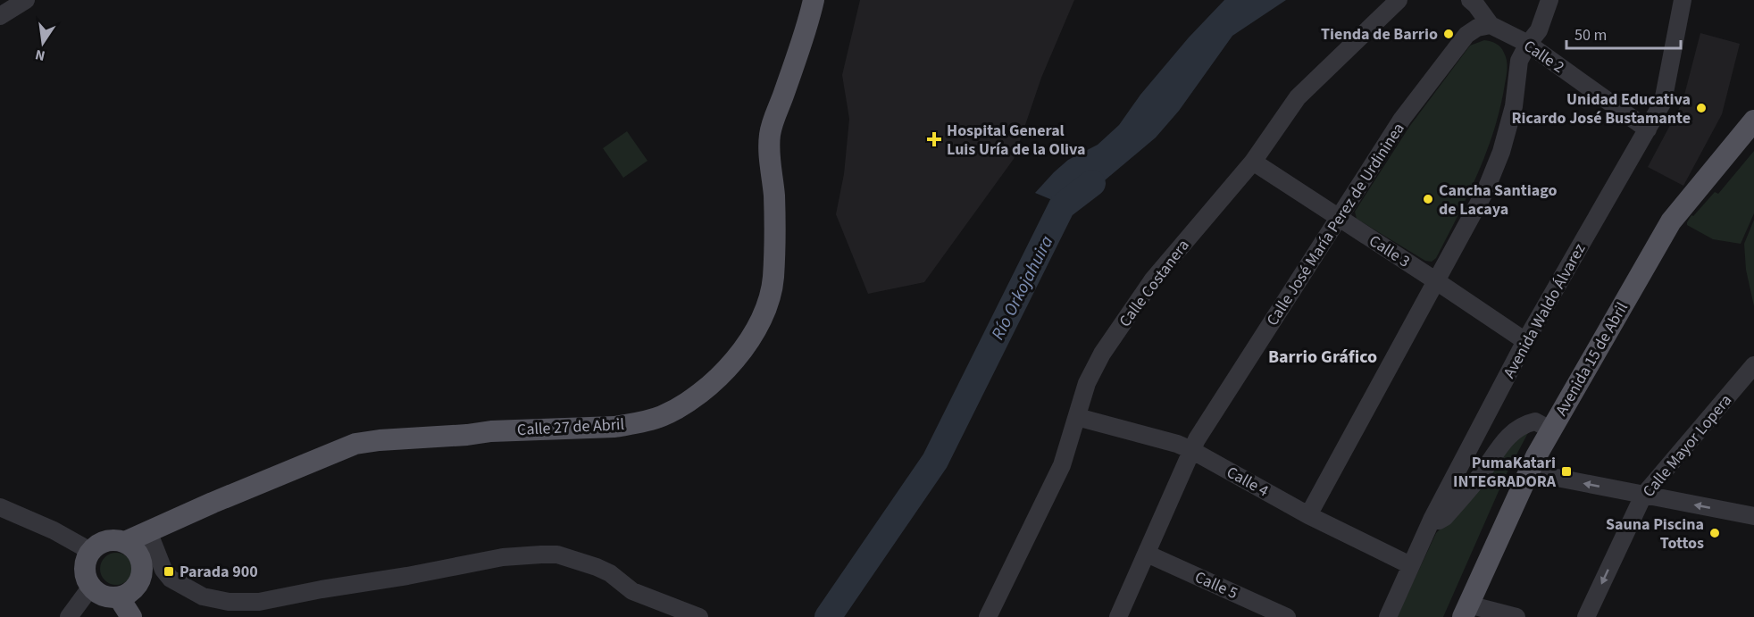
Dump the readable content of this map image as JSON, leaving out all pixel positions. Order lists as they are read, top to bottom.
{
  "streets": {
    "main road": ["Avenida 15 de Abril", "Calle 27 de Abril"],
    "street": [
      "Calle 2",
      "Calle José María Perez de Urdininea",
      "Calle 3",
      "Calle Costanera",
      "Avenida Waldo Álvarez",
      "Calle Mayor Lopera",
      "Calle 4",
      "Calle 5"
    ]
  },
  "crossings": [
    ["Calle 2", "Calle José María Perez de Urdininea"],
    ["Calle 2", "Avenida Waldo Álvarez"],
    ["Calle José María Perez de Urdininea", "Calle 3"],
    ["Calle José María Perez de Urdininea", "Calle 4"],
    ["Calle José María Perez de Urdininea", "Calle 5"],
    ["Calle 3", "Calle Costanera"],
    ["Calle 3", "Avenida Waldo Álvarez"],
    ["Calle Costanera", "Calle 4"],
    ["Avenida Waldo Álvarez", "Calle 4"]
  ],
  "one_way": ["Calle Mayor Lopera"],
  "districts": ["Barrio Gráfico"],
  "water": ["Río Orkojahuira"],
  "places": {
    "other": [
      "Tienda de Barrio",
      "Unidad Educativa Ricardo José Bustamante",
      "Cancha Santiago de Lacaya",
      "Sauna Piscina Tottos"
    ],
    "health": ["Hospital General Luis Uría de la Oliva"],
    "transit": ["PumaKatari INTEGRADORA", "Parada 900"]
  },
  "scale_bar": "50 m",
  "north": "bottom"
}
